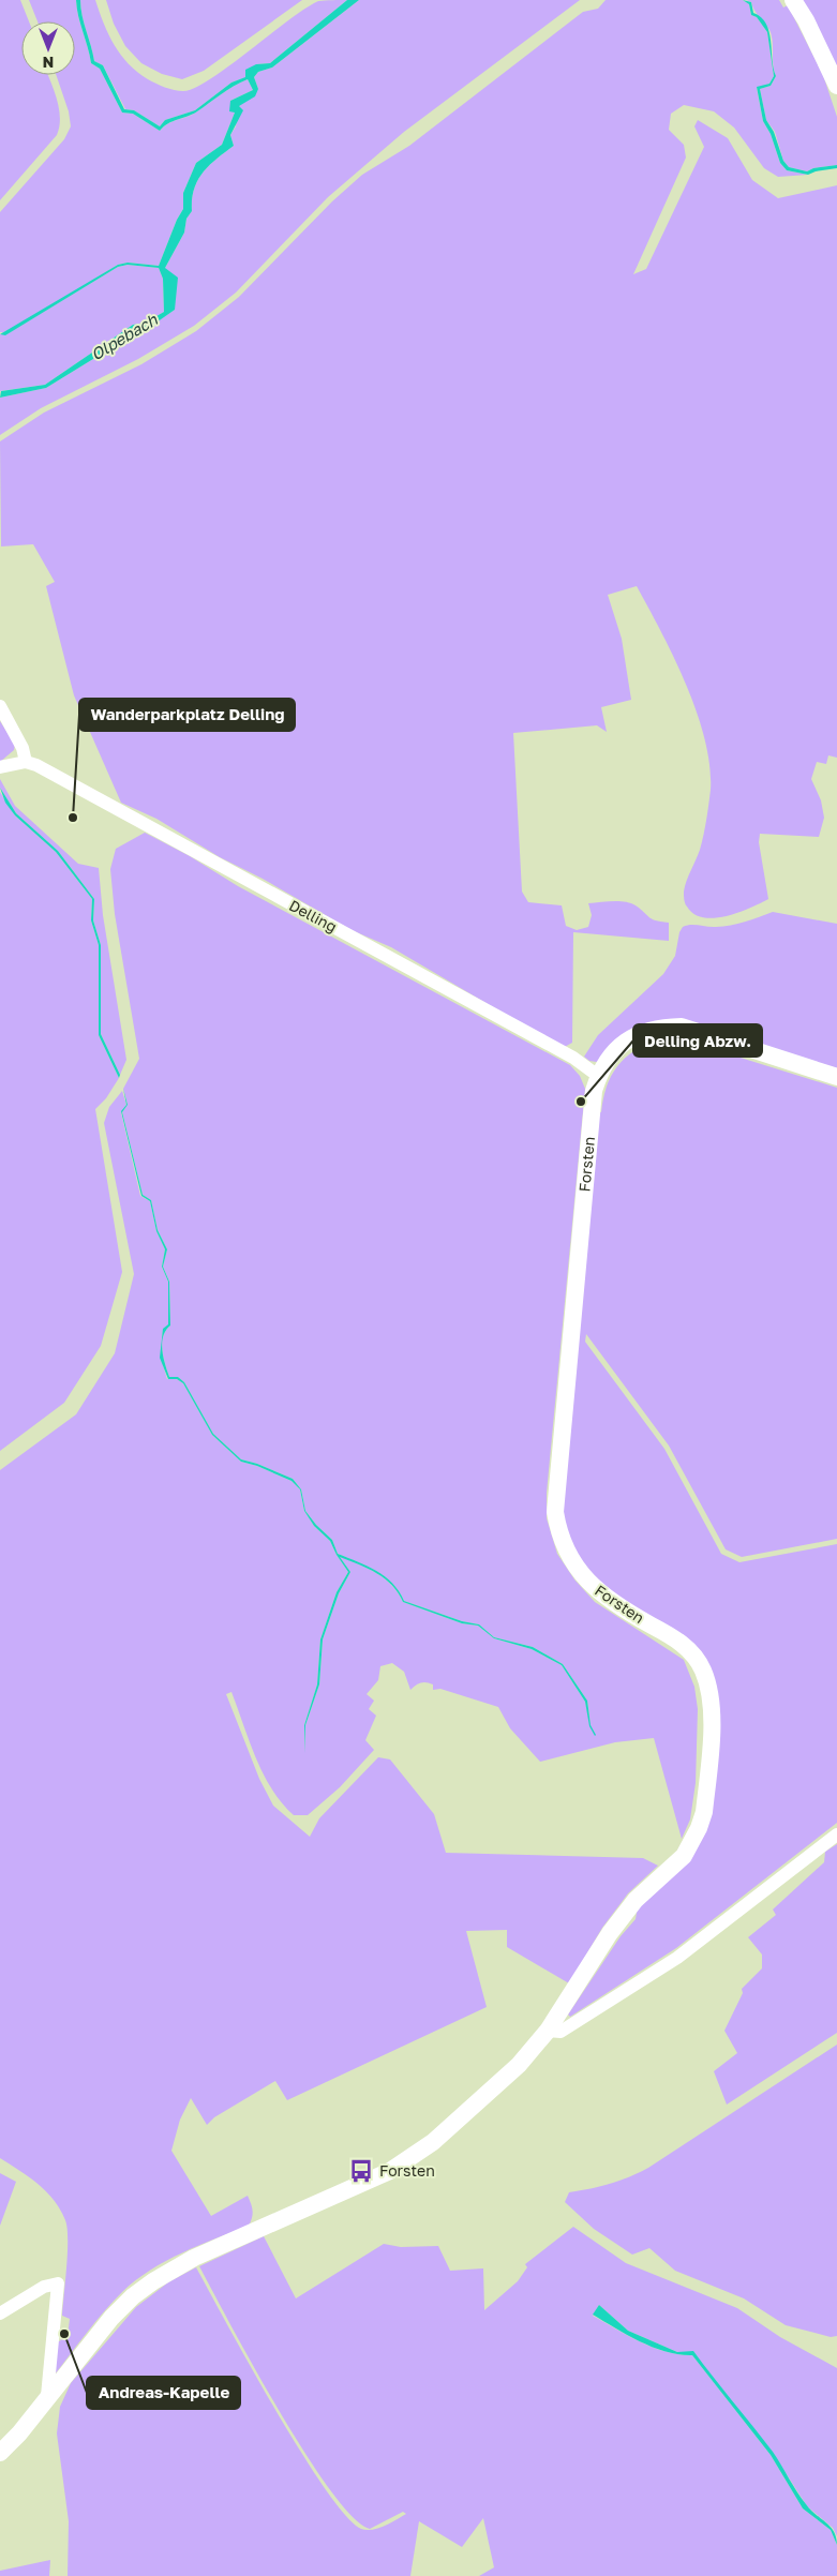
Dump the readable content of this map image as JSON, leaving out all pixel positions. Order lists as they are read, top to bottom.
{
  "streets": {
    "street": ["Delling", "Forsten"]
  },
  "crossings": [
    ["Delling", "Forsten"]
  ],
  "water": ["Olpebach"],
  "places": {
    "other": ["Wanderparkplatz Delling", "Delling Abzw.", "Andreas-Kapelle"],
    "bus stop": ["Forsten"]
  },
  "north": "bottom"
}
